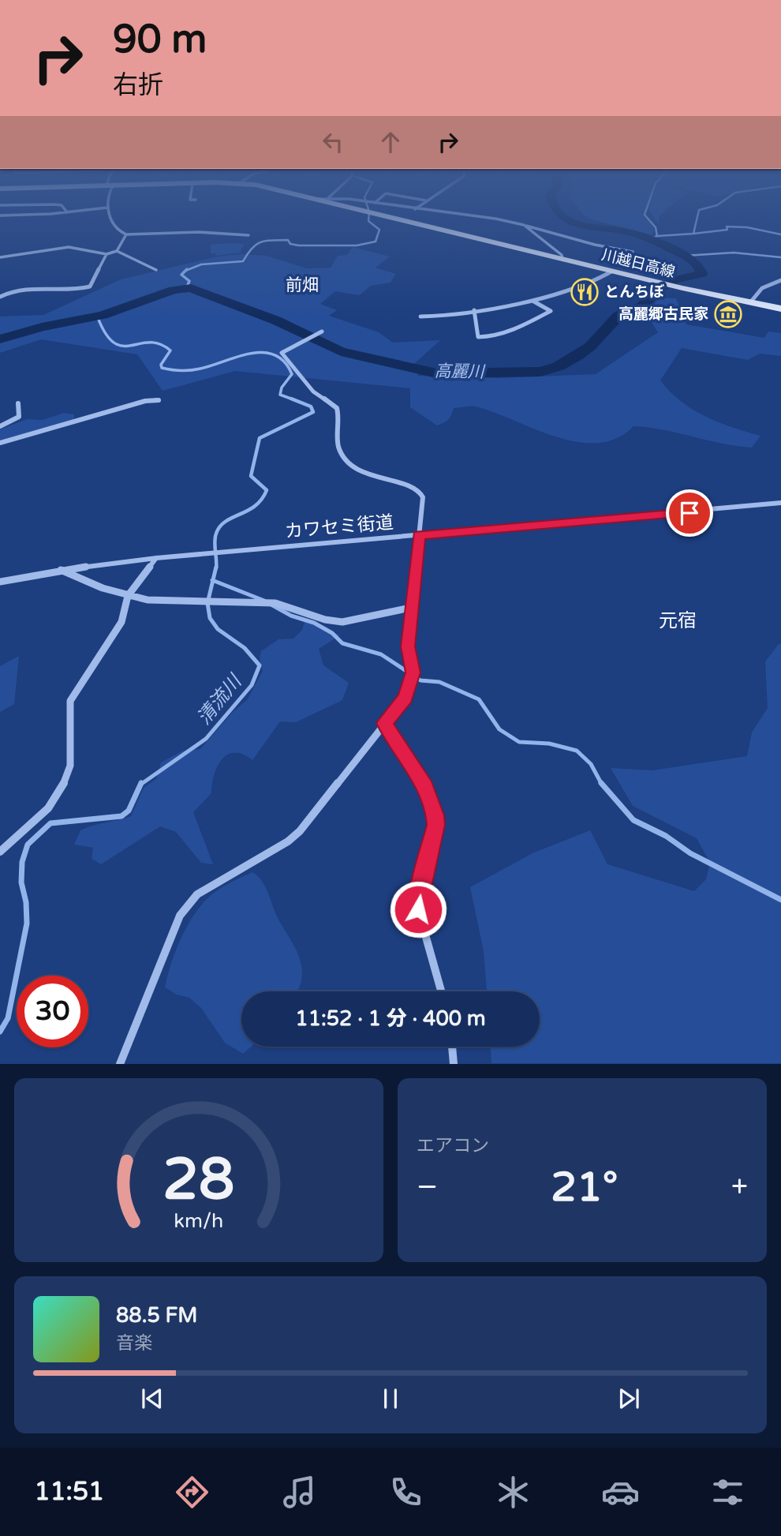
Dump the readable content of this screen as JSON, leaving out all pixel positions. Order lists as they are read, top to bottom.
{
  "streets": {
    "main road": ["川越日高線"],
    "street": ["カワセミ街道"]
  },
  "districts": ["前畑", "元宿"],
  "water": ["高麗川", "清流川"],
  "places": {
    "restaurant": ["とんちぼ"],
    "museum": ["高麗郷古民家"]
  },
  "page": {
    "turn": ["90 m", "右折"],
    "limit": "30",
    "trip": "11:52 · 1 分 · 400 m",
    "tile": "エアコン",
    "heat": ["−", "21°", "+"],
    "song": ["88.5 FM", "音楽"],
    "tabs": "11:51",
    "gauge": ["28", "km/h"]
  }
}
